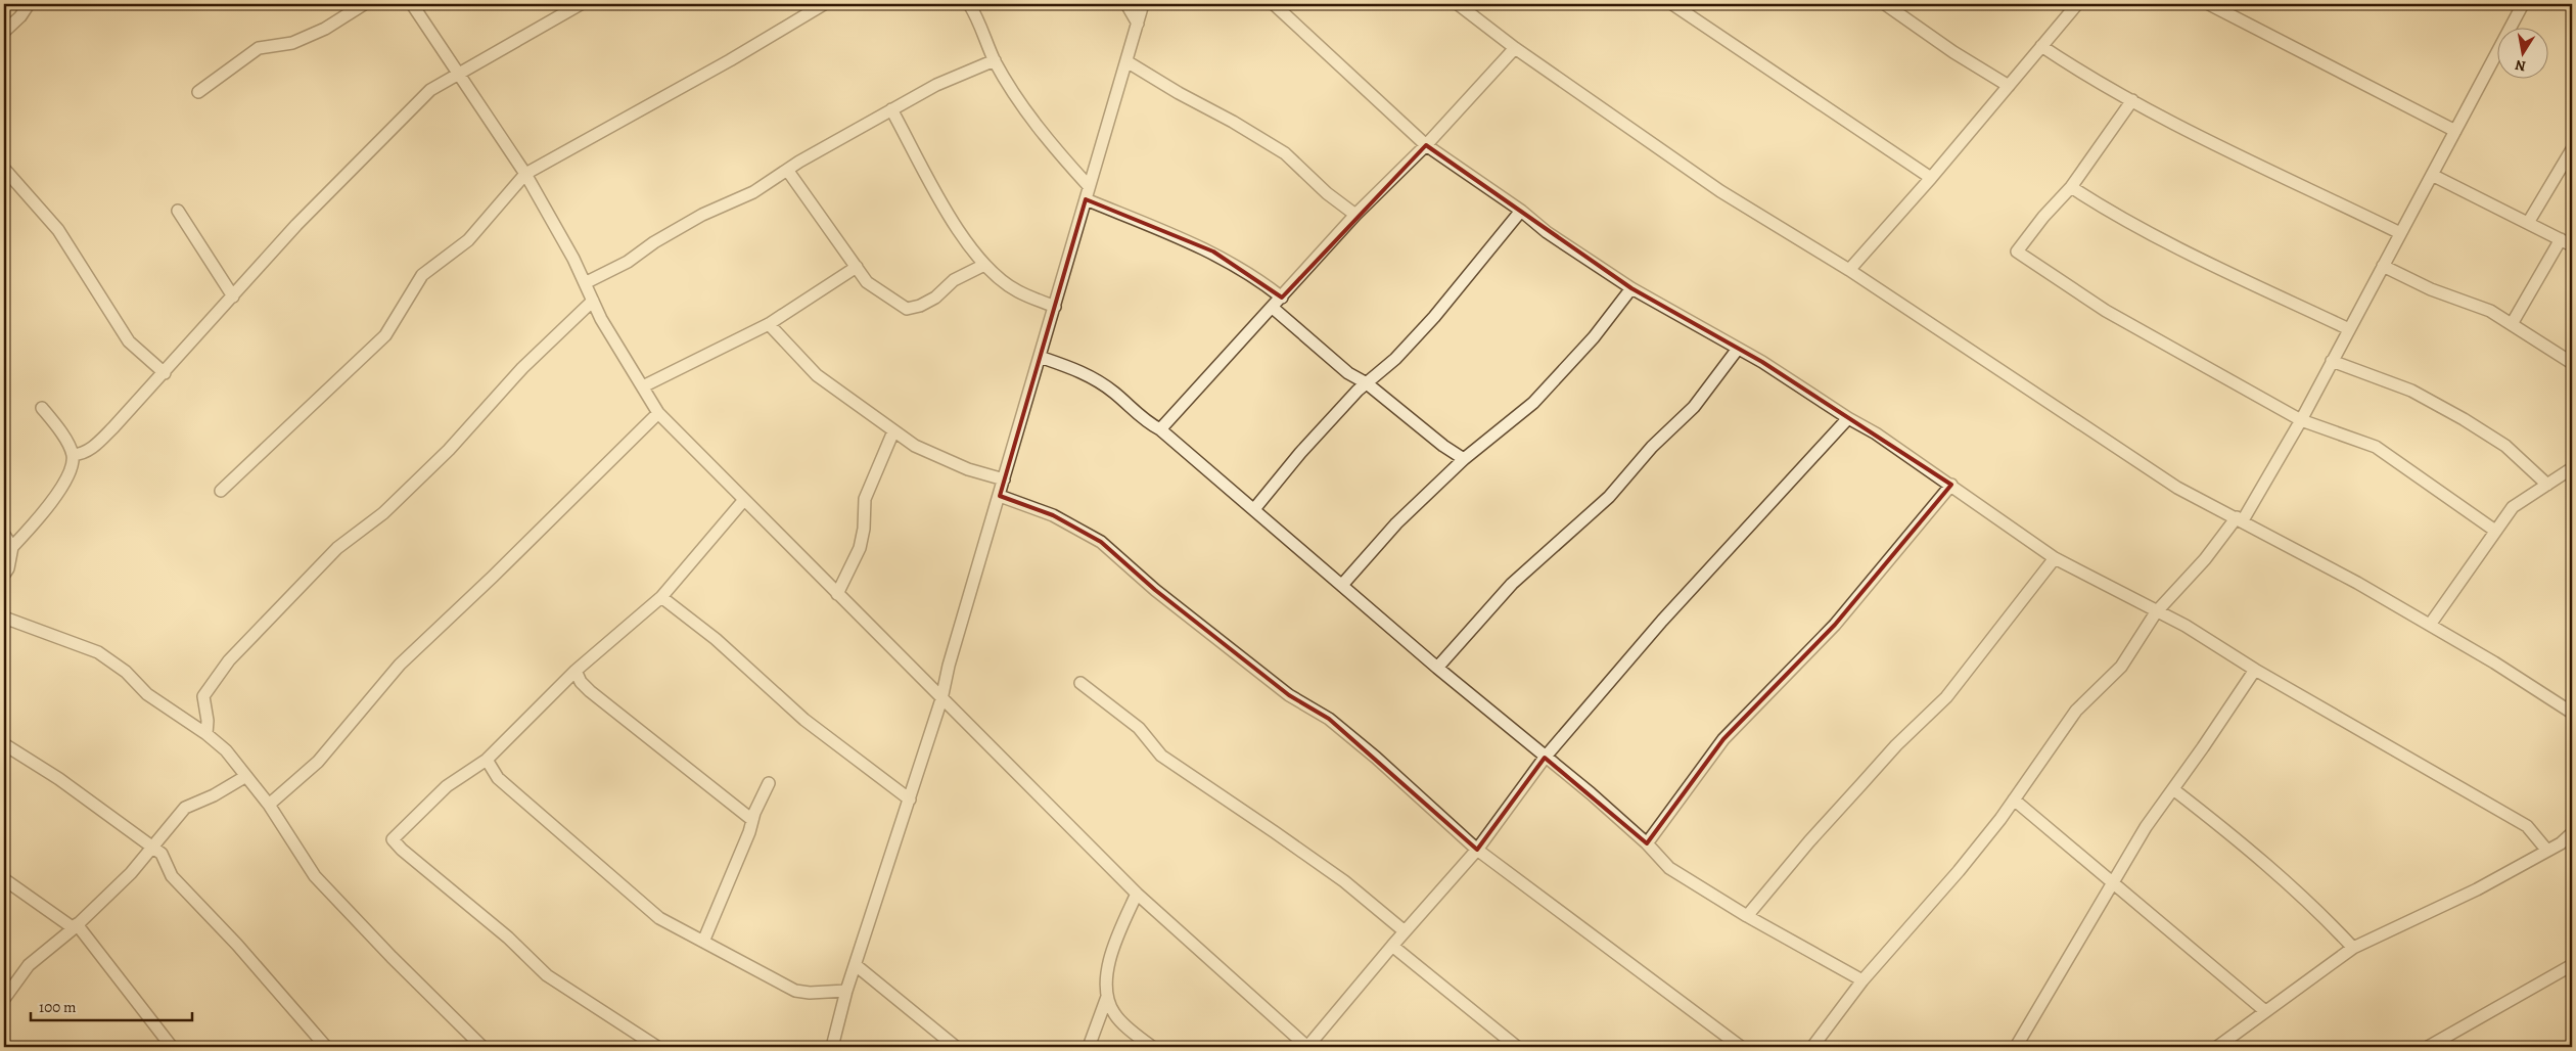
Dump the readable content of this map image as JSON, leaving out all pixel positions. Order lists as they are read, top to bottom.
{
  "scale_bar": "100 m",
  "north": "bottom"
}
